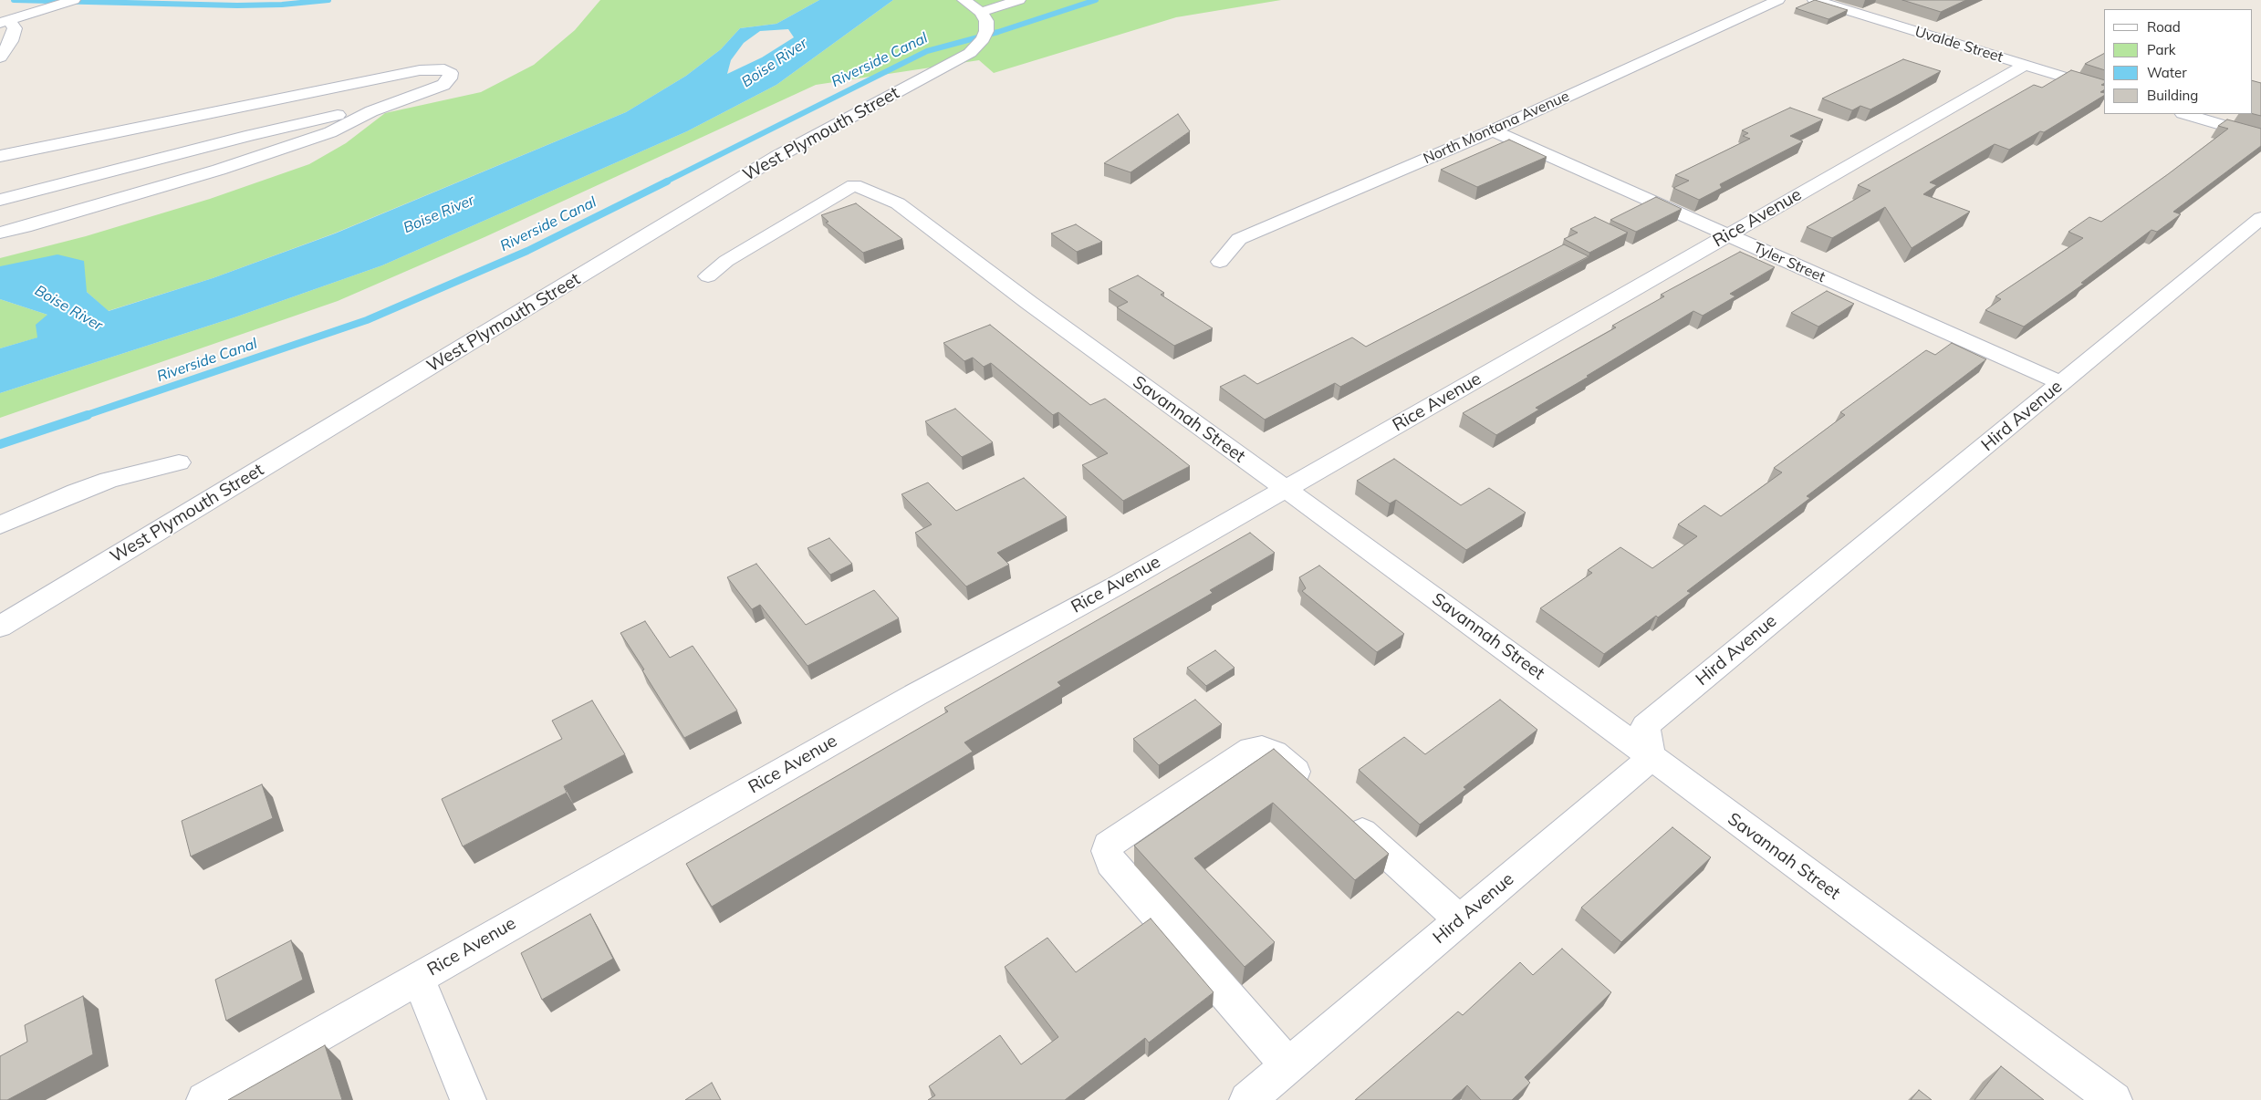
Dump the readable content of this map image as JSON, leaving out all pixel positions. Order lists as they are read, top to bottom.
{
  "streets": {
    "street": [
      "Uvalde Street",
      "North Montana Avenue",
      "West Plymouth Street",
      "Rice Avenue",
      "Tyler Street",
      "Hird Avenue",
      "Savannah Street"
    ]
  },
  "crossings": [
    ["Uvalde Street", "Rice Avenue"],
    ["North Montana Avenue", "Tyler Street"],
    ["Rice Avenue", "Tyler Street"],
    ["Rice Avenue", "Savannah Street"],
    ["Tyler Street", "Hird Avenue"],
    ["Hird Avenue", "Savannah Street"]
  ],
  "water": ["Riverside Canal", "Boise River"],
  "legend": [
    "Road",
    "Park",
    "Water",
    "Building"
  ]
}
